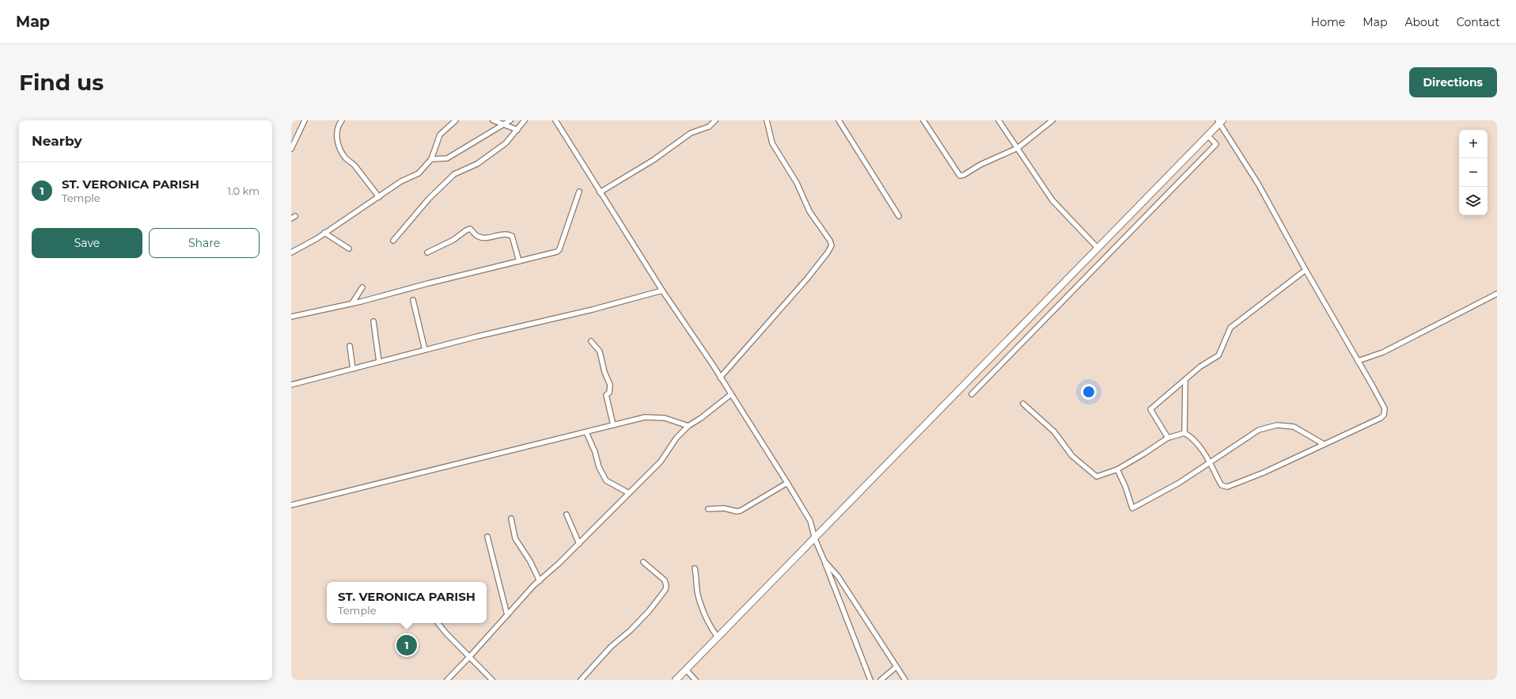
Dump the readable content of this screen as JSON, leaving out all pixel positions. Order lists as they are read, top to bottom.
{
  "page": {
    "header": "Map",
    "nav": [
      "Home",
      "Map",
      "About",
      "Contact"
    ],
    "buttons": [
      "Directions",
      ["Save", "Share"]
    ],
    "title": "Find us",
    "heading": "Nearby",
    "map_buttons": ["+", "−"],
    "list": [
      {
        "mark": "1",
        "name": "ST. VERONICA PARISH",
        "note": "Temple",
        "value": "1.0 km"
      }
    ],
    "popup": ["ST. VERONICA PARISH", "Temple"],
    "pins": "1"
  }
}
